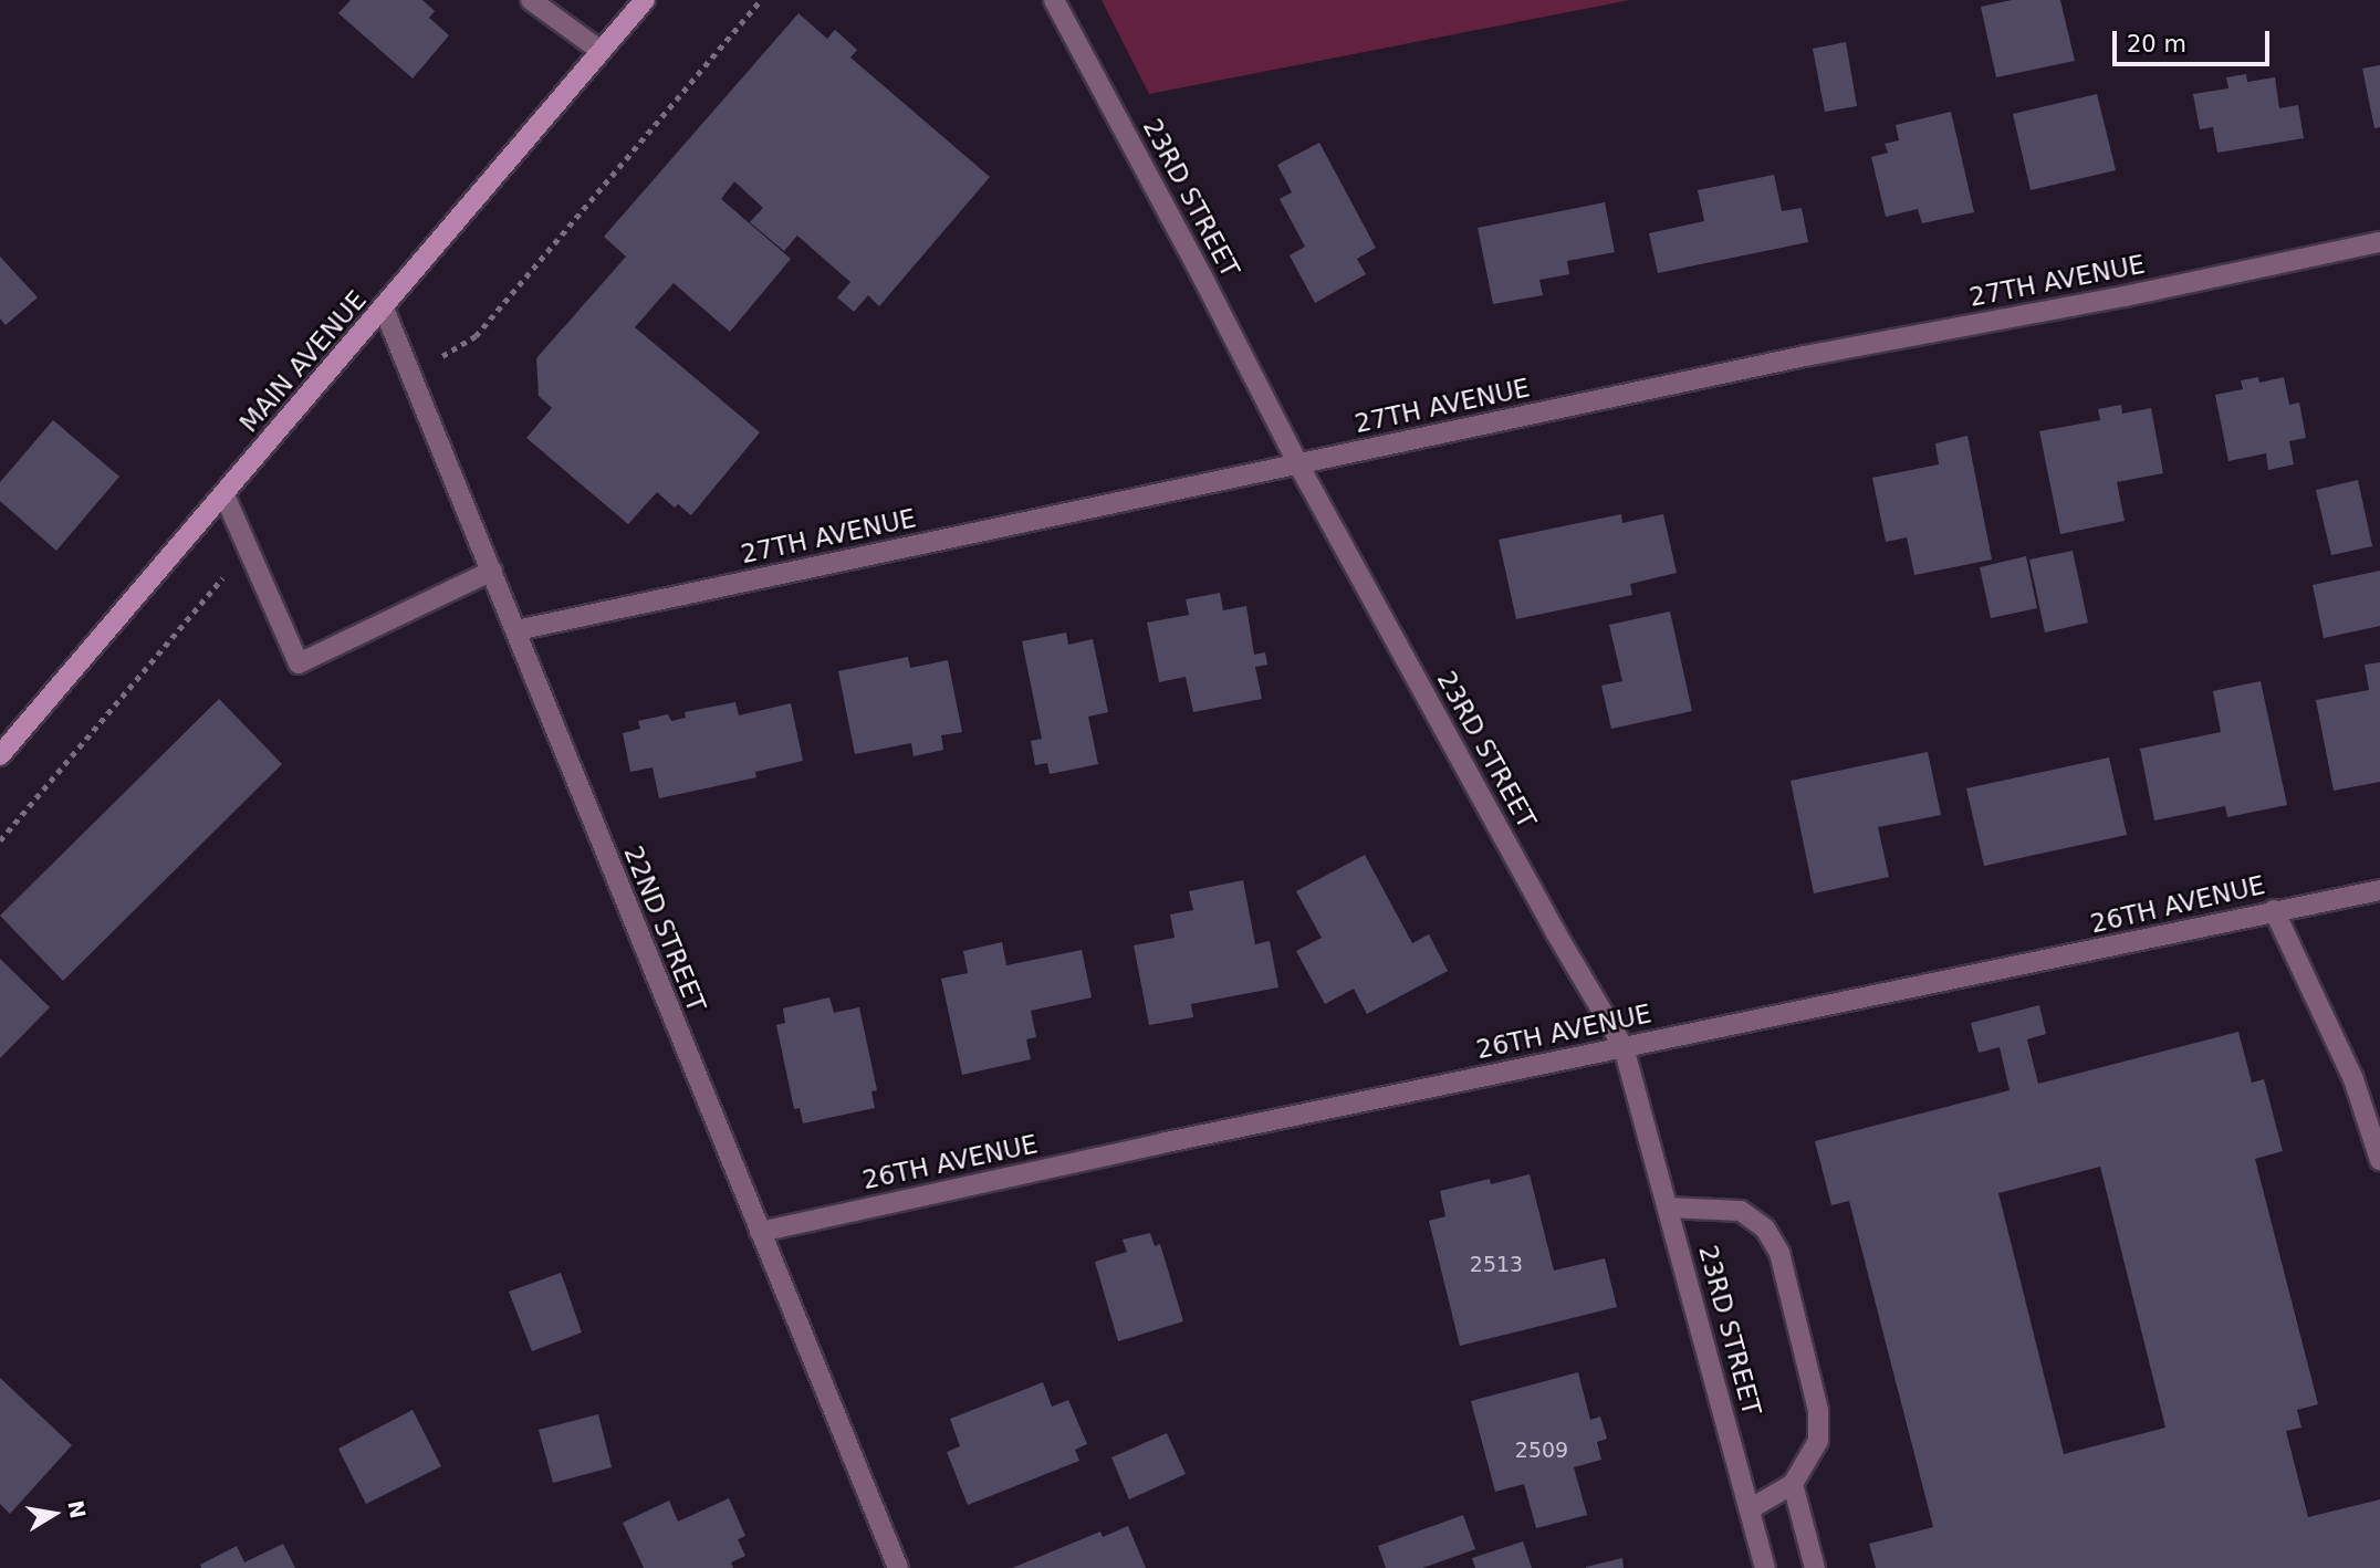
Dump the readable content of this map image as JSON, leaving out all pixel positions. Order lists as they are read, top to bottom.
{
  "streets": {
    "main road": ["MAIN AVENUE"],
    "street": [
      "23RD STREET",
      "27TH AVENUE",
      "26TH AVENUE",
      "22ND STREET"
    ]
  },
  "crossings": [
    ["23RD STREET", "27TH AVENUE"],
    ["23RD STREET", "26TH AVENUE"],
    ["27TH AVENUE", "22ND STREET"],
    ["MAIN AVENUE", "22ND STREET"],
    ["26TH AVENUE", "22ND STREET"]
  ],
  "house_numbers": ["2513", "2509"],
  "scale_bar": "20 m",
  "north": "right"
}
